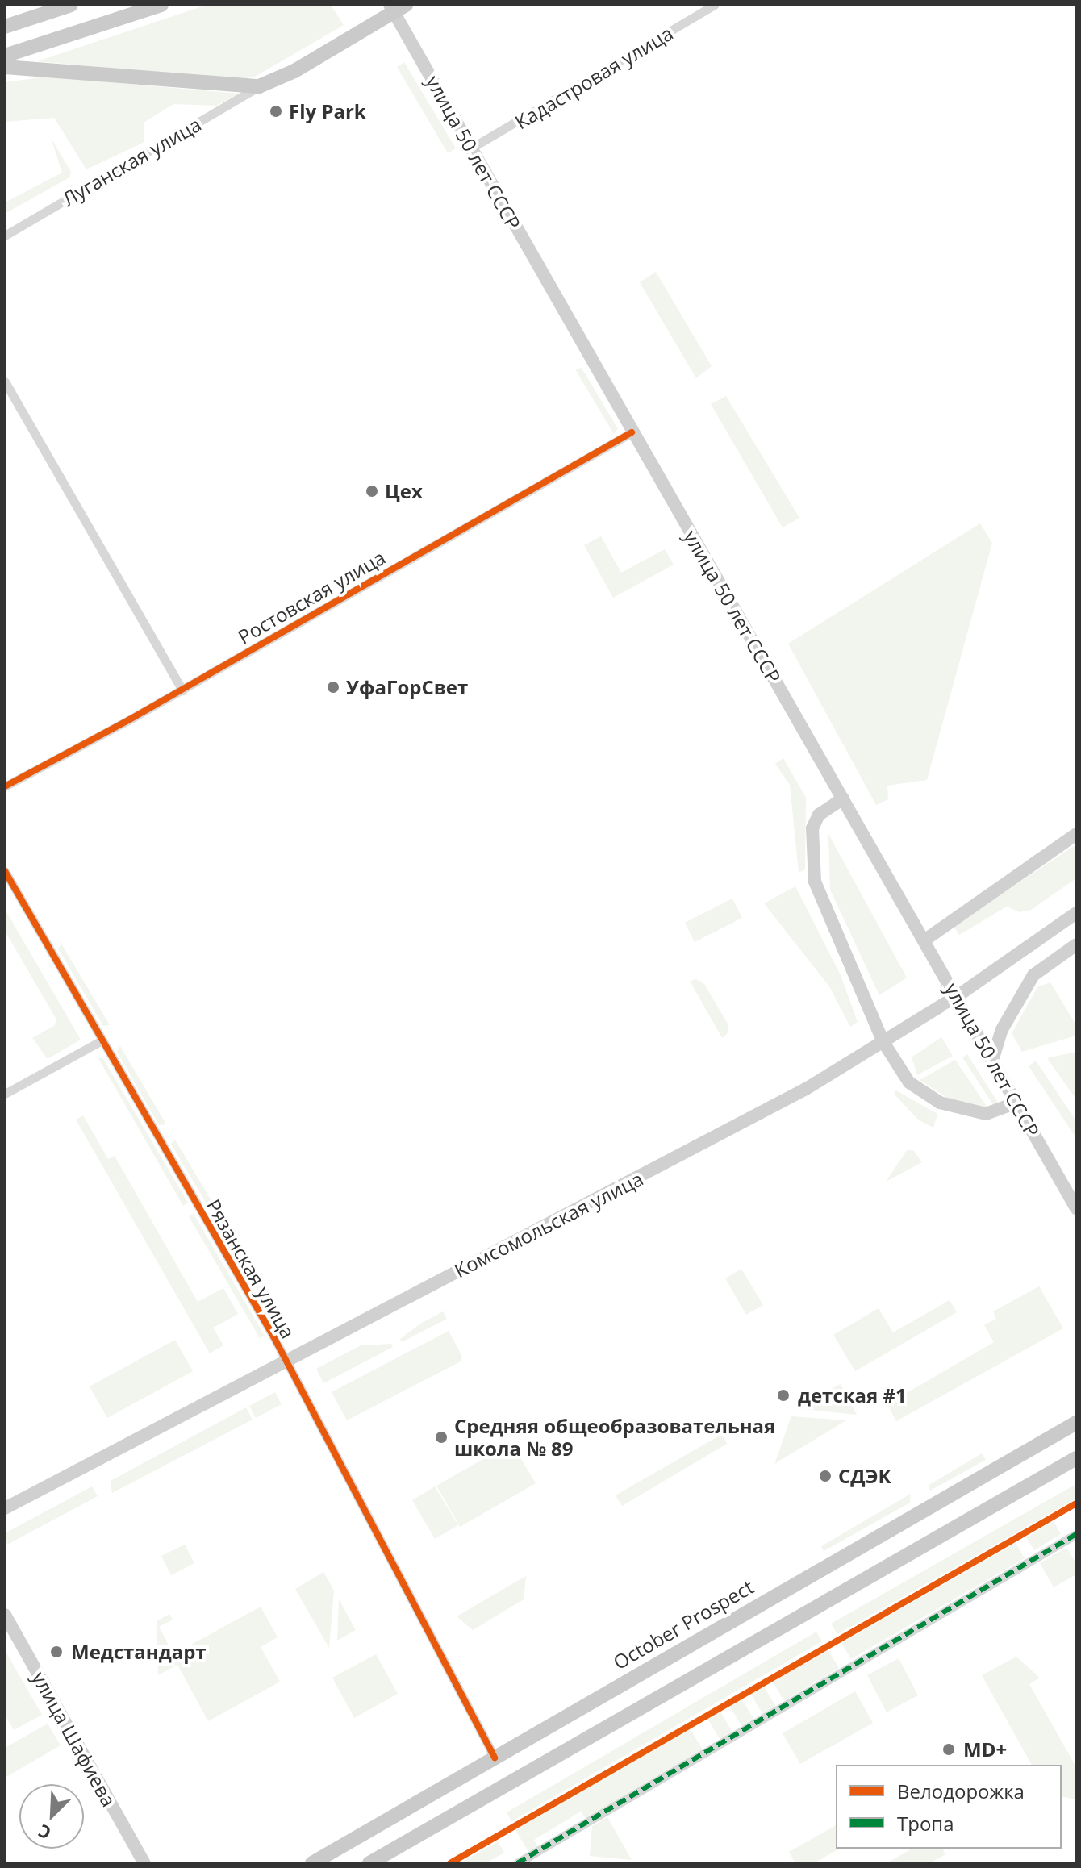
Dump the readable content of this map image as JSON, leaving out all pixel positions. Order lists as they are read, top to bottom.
{
  "streets": {
    "main road": [
      "улица 50 лет СССР",
      "Комсомольская улица",
      "October Prospect",
      "улица Шафиева"
    ],
    "street": [
      "Кадастровая улица",
      "Луганская улица",
      "Ростовская улица",
      "Рязанская улица"
    ]
  },
  "crossings": [
    ["Кадастровая улица", "улица 50 лет СССР"],
    ["улица 50 лет СССР", "Ростовская улица"],
    ["Комсомольская улица", "Рязанская улица"],
    ["Рязанская улица", "October Prospect"]
  ],
  "places": [
    "Fly Park",
    "Цех",
    "УфаГорСвет",
    "детская #1",
    "Средняя общеобразовательная школа № 89",
    "СДЭК",
    "Медстандарт",
    "MD+"
  ],
  "legend": ["Велодорожка", "Тропа"],
  "north": "bottom left"
}
